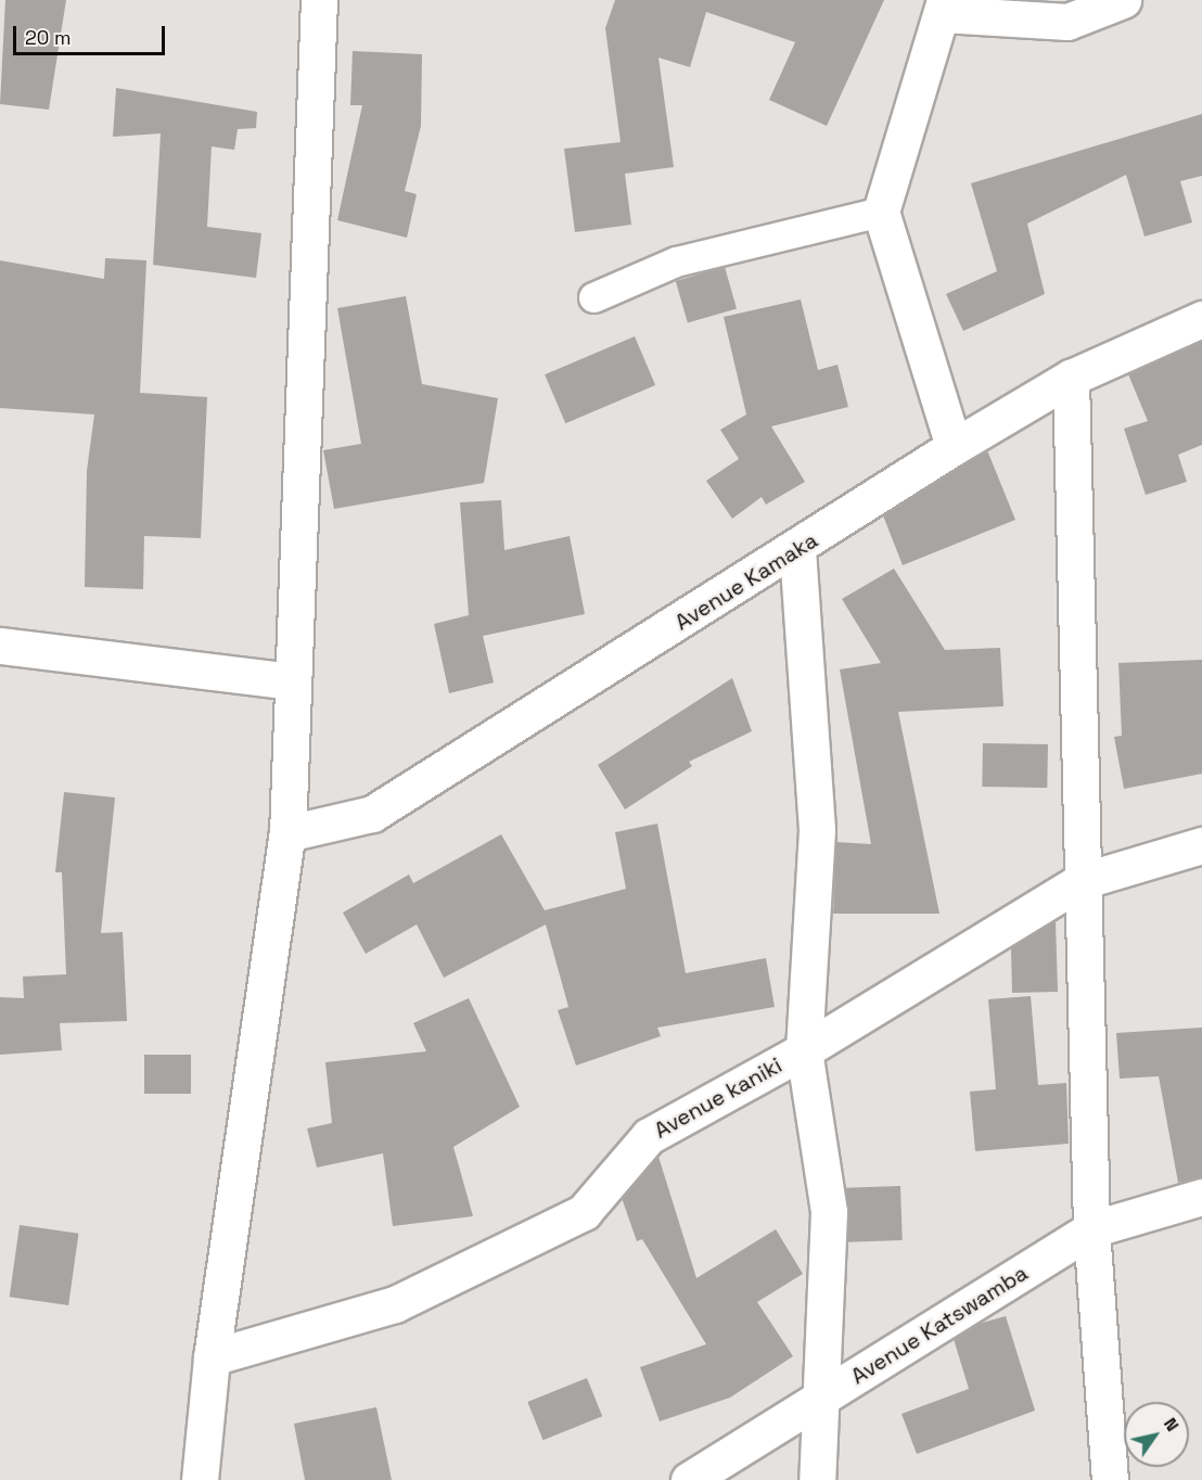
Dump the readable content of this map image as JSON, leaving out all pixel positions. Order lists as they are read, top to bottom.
{
  "streets": {
    "street": ["Avenue Kamaka", "Avenue kaniki", "Avenue Katswamba"]
  },
  "scale_bar": "20 m",
  "north": "top right"
}
